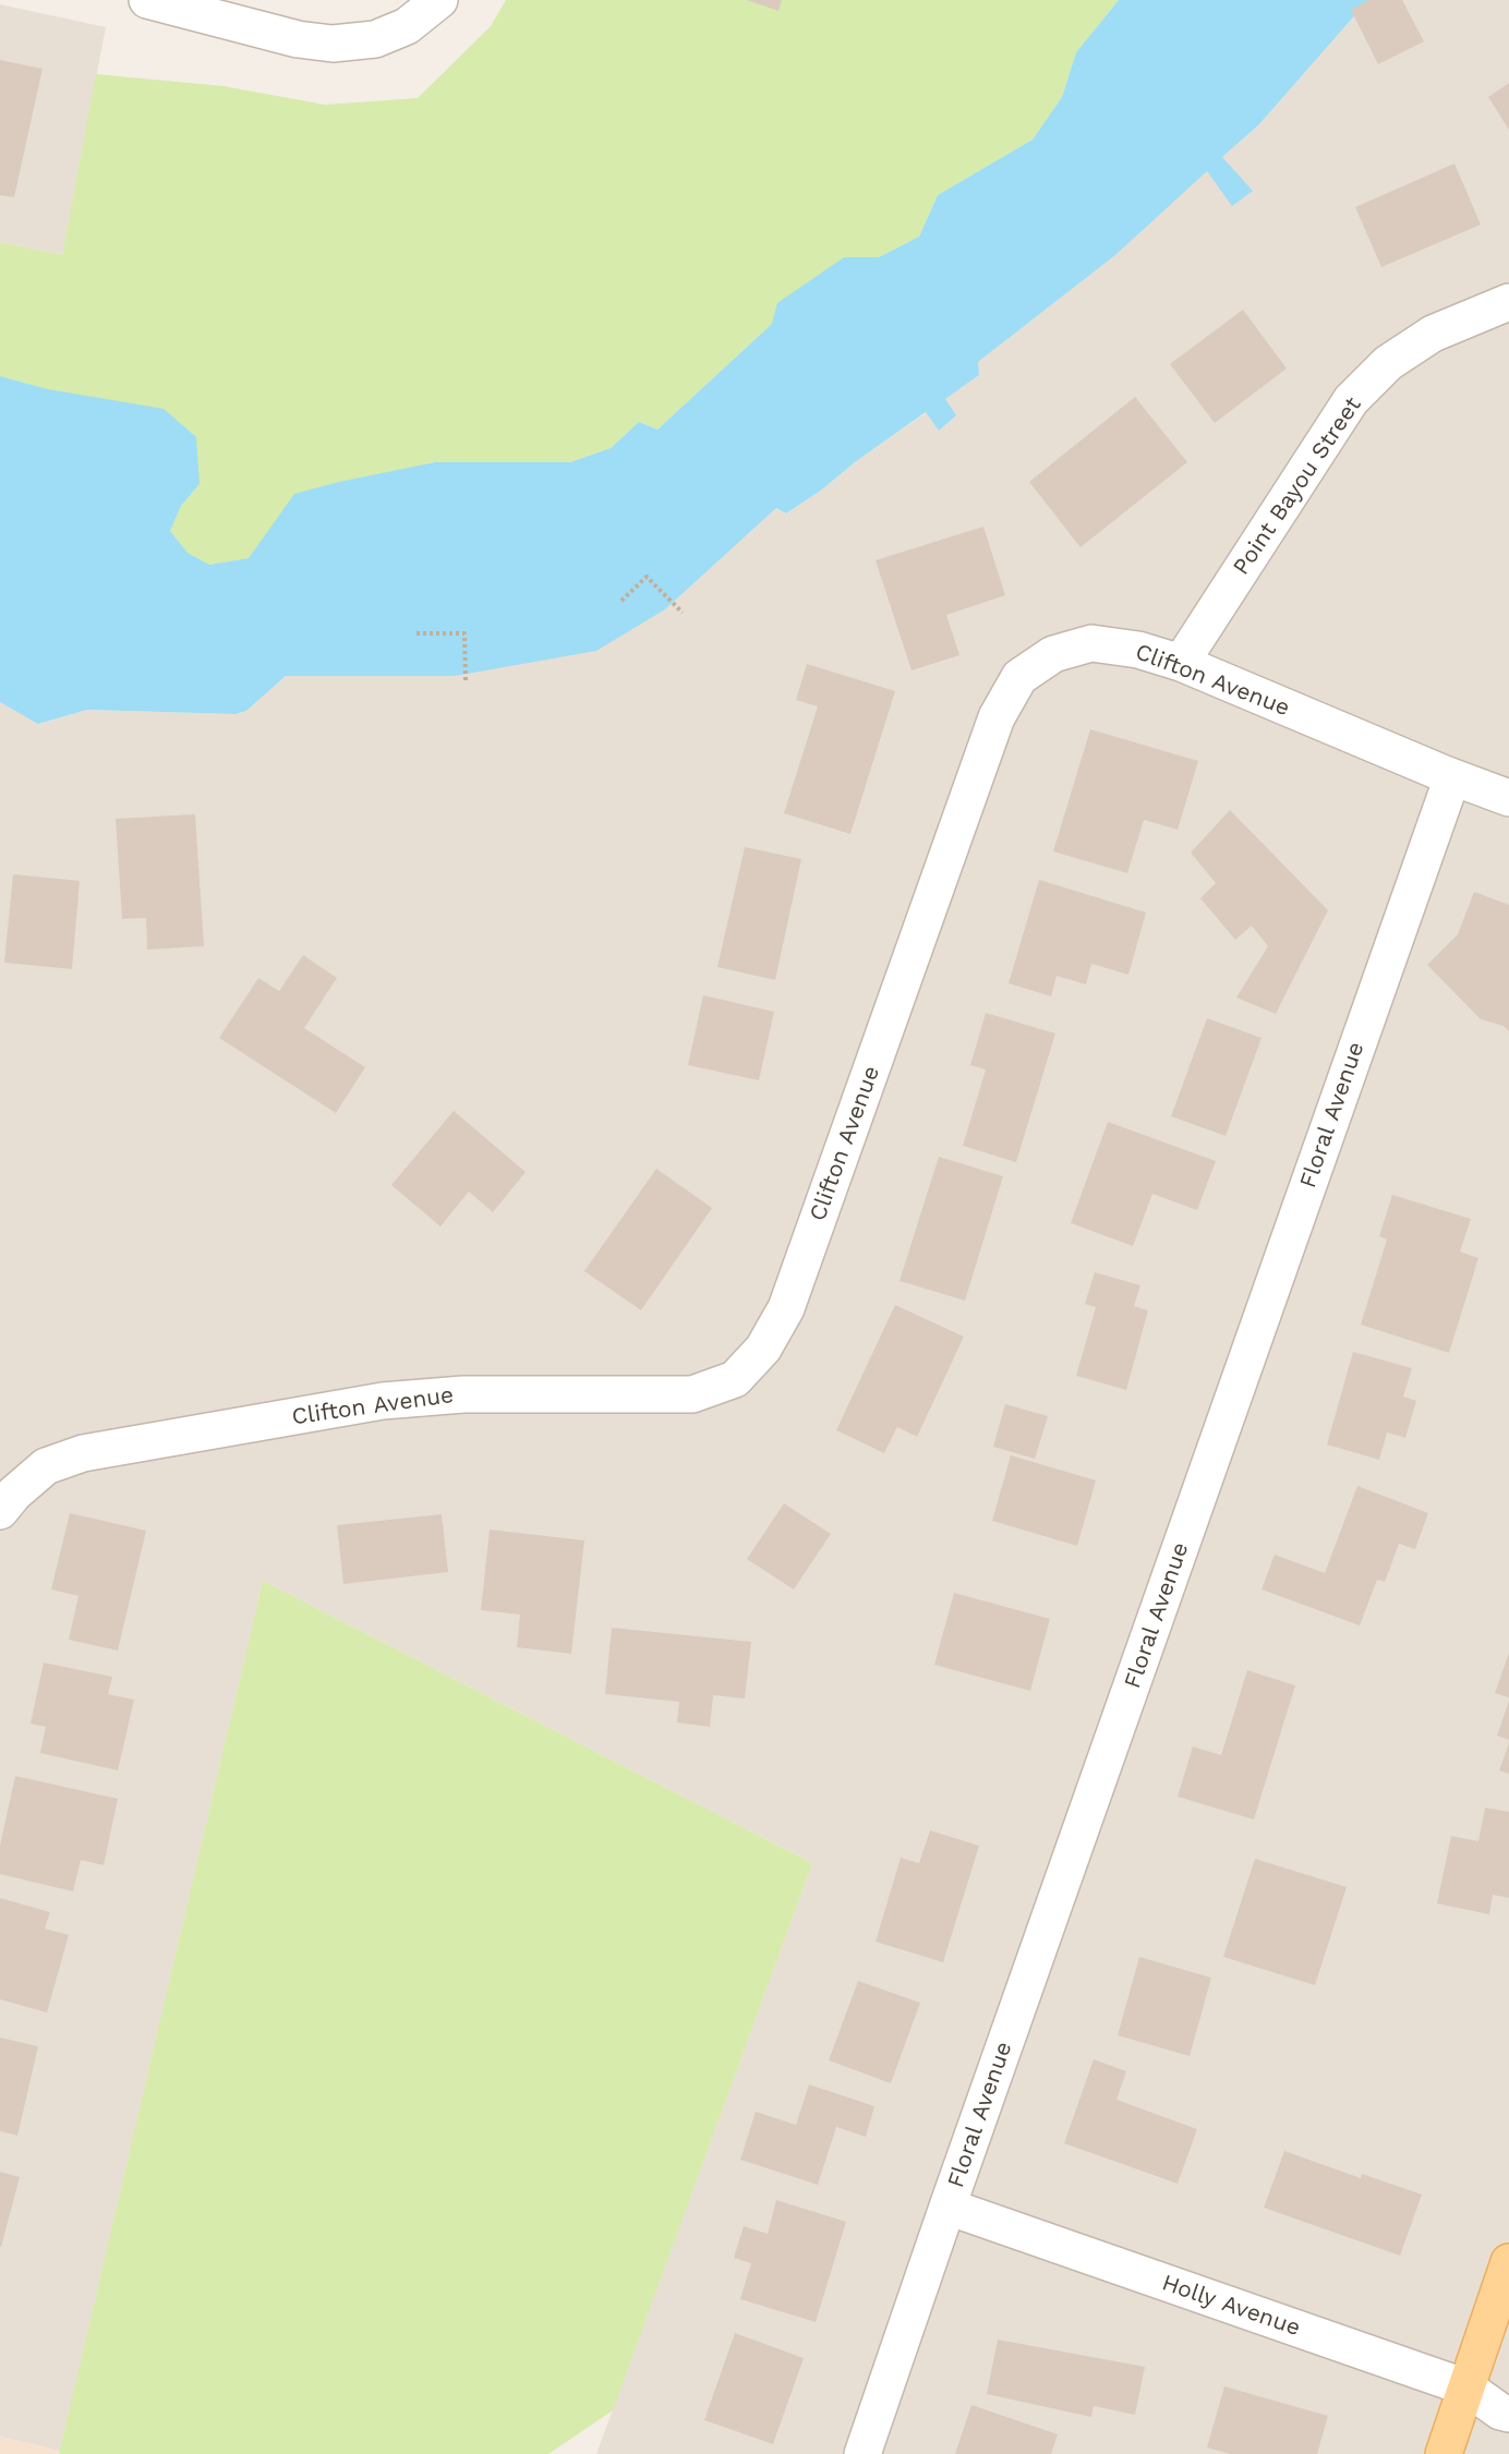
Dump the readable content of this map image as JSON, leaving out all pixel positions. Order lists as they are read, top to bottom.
{
  "streets": {
    "street": [
      "Point Bayou Street",
      "Clifton Avenue",
      "Floral Avenue",
      "Holly Avenue"
    ]
  },
  "crossings": [
    ["Point Bayou Street", "Clifton Avenue"],
    ["Clifton Avenue", "Floral Avenue"],
    ["Floral Avenue", "Holly Avenue"]
  ]
}
